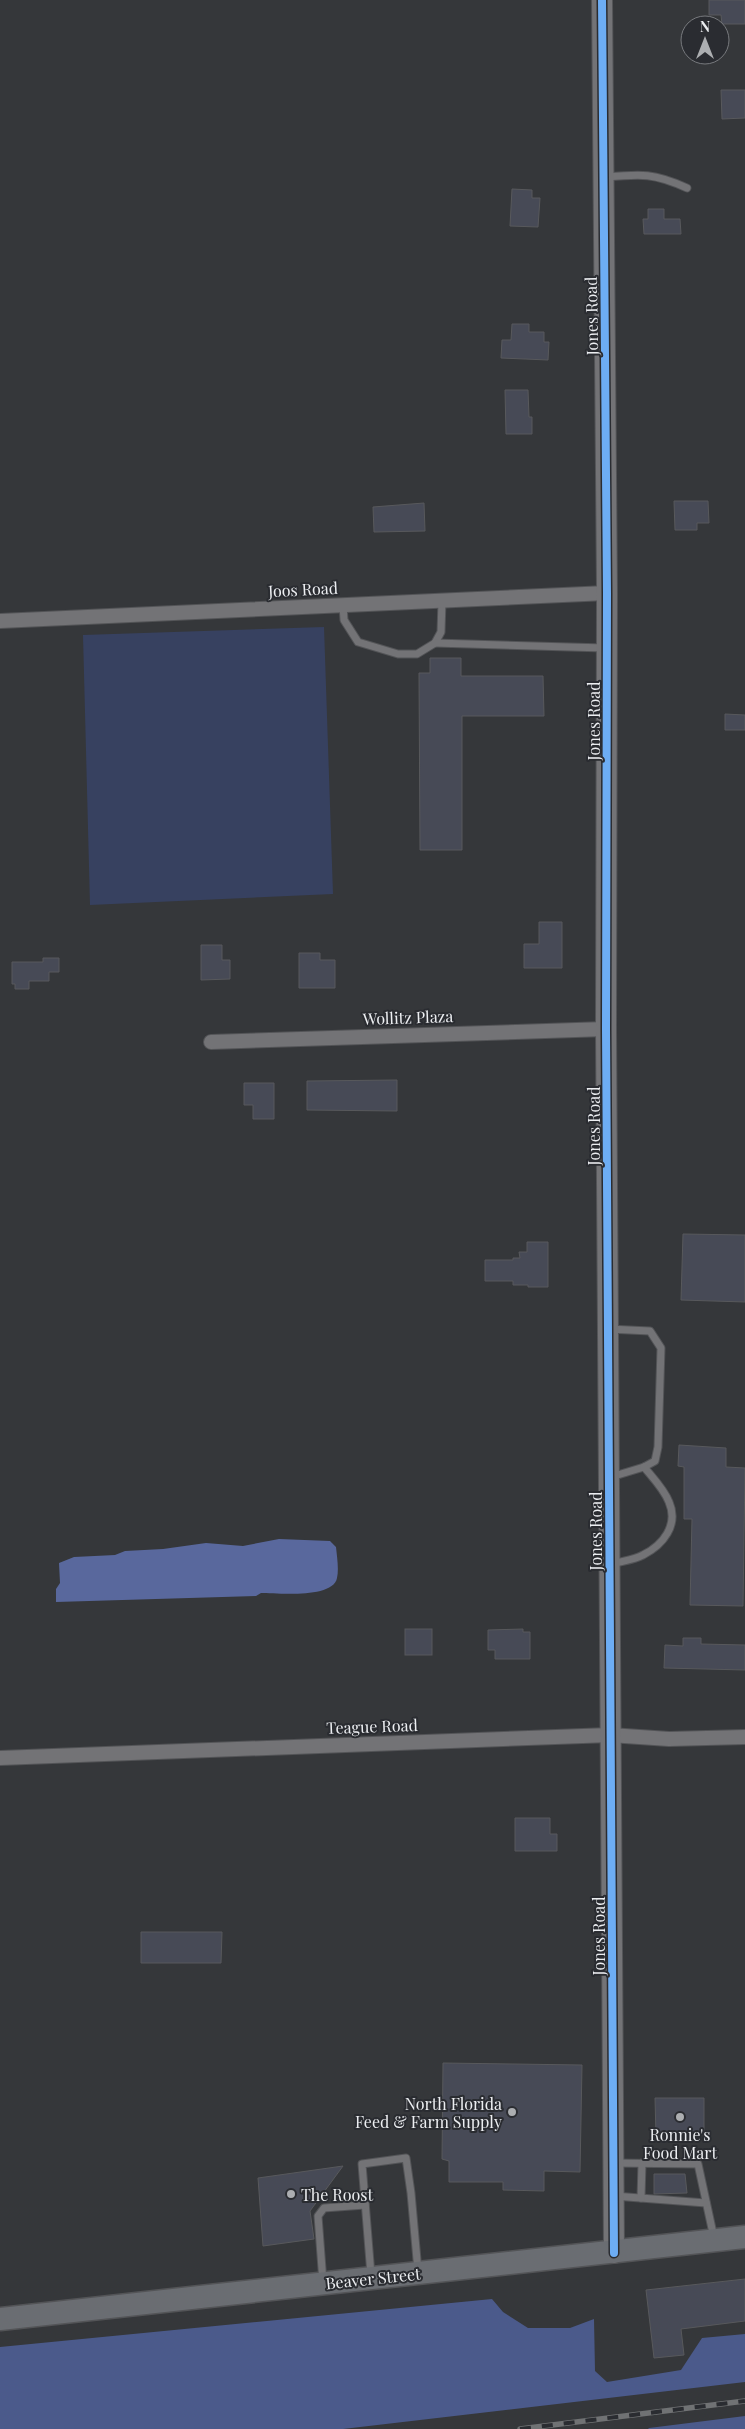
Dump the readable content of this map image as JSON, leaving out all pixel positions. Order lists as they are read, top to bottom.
{
  "streets": {
    "main road": ["Beaver Street"],
    "street": [
      "Jones Road",
      "Joos Road",
      "Wollitz Plaza",
      "Teague Road"
    ]
  },
  "crossings": [
    ["Jones Road", "Joos Road"],
    ["Jones Road", "Wollitz Plaza"],
    ["Jones Road", "Teague Road"],
    ["Jones Road", "Beaver Street"]
  ],
  "places": ["North Florida Feed & Farm Supply", "Ronnie's Food Mart", "The Roost"],
  "north": "top"
}
